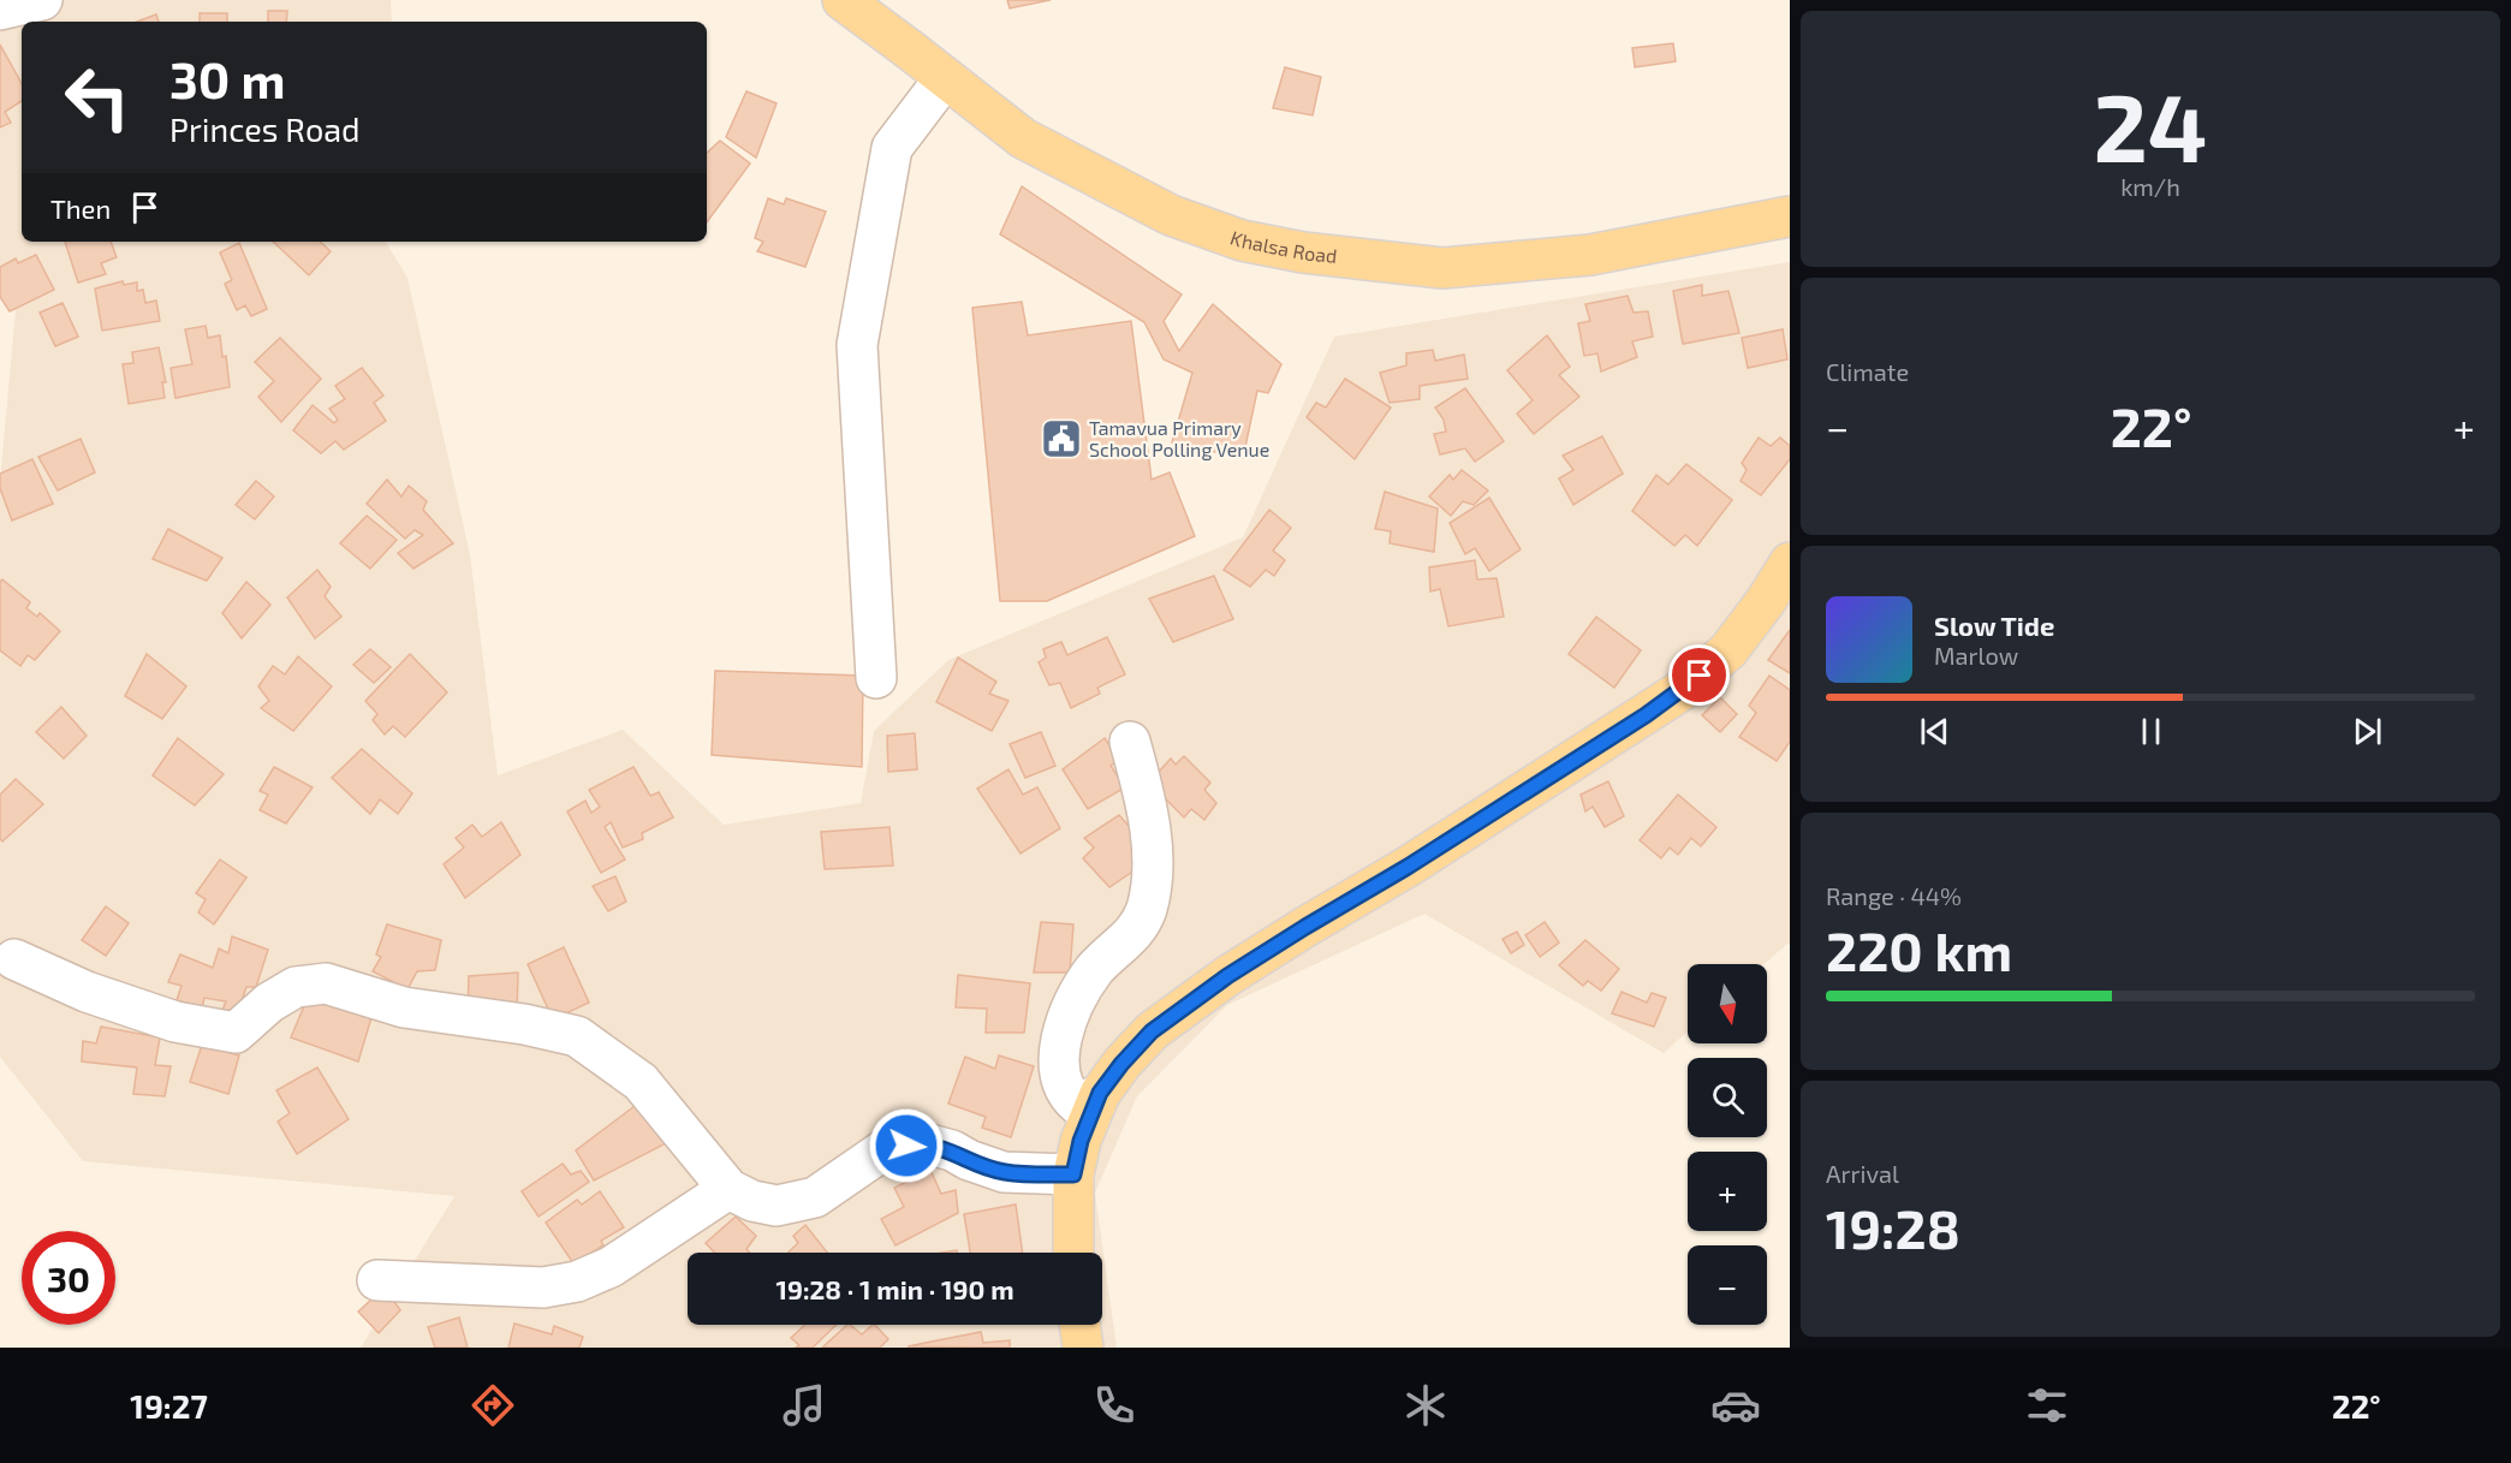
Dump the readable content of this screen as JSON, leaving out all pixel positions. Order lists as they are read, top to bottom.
{
  "streets": {
    "main road": ["Khalsa Road"]
  },
  "places": {
    "public building": ["Tamavua Primary School Polling Venue"]
  },
  "north": "bottom",
  "page": {
    "tile": [
      ["24", "km/h"],
      "Climate",
      ["Range · 44%", "220 km"],
      ["Arrival", "19:28"]
    ],
    "turn": ["30 m", "Princes Road"],
    "then": "Then",
    "heat": ["−", "22°", "+"],
    "song": ["Slow Tide", "Marlow"],
    "map_buttons": ["+", "−"],
    "limit": "30",
    "trip": "19:28 · 1 min · 190 m",
    "tabs": ["19:27", "22°"]
  }
}
